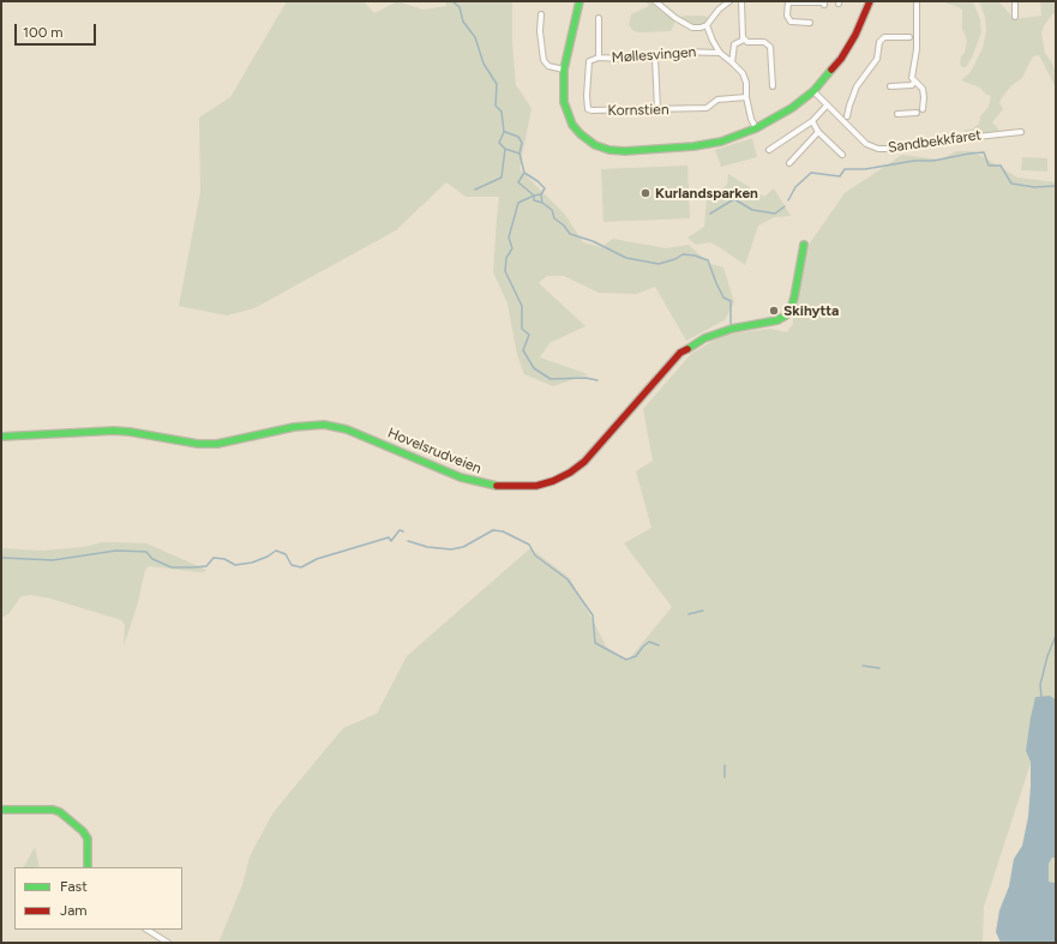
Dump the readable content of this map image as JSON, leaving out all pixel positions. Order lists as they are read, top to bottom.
{
  "streets": {
    "street": [
      "Møllesvingen",
      "Kornstien",
      "Sandbekkfaret",
      "Hovelsrudveien"
    ]
  },
  "crossings": [
    ["Møllesvingen", "Kornstien"]
  ],
  "places": ["Kurlandsparken", "Skihytta"],
  "legend": ["Fast", "Jam"],
  "scale_bar": "100 m"
}
